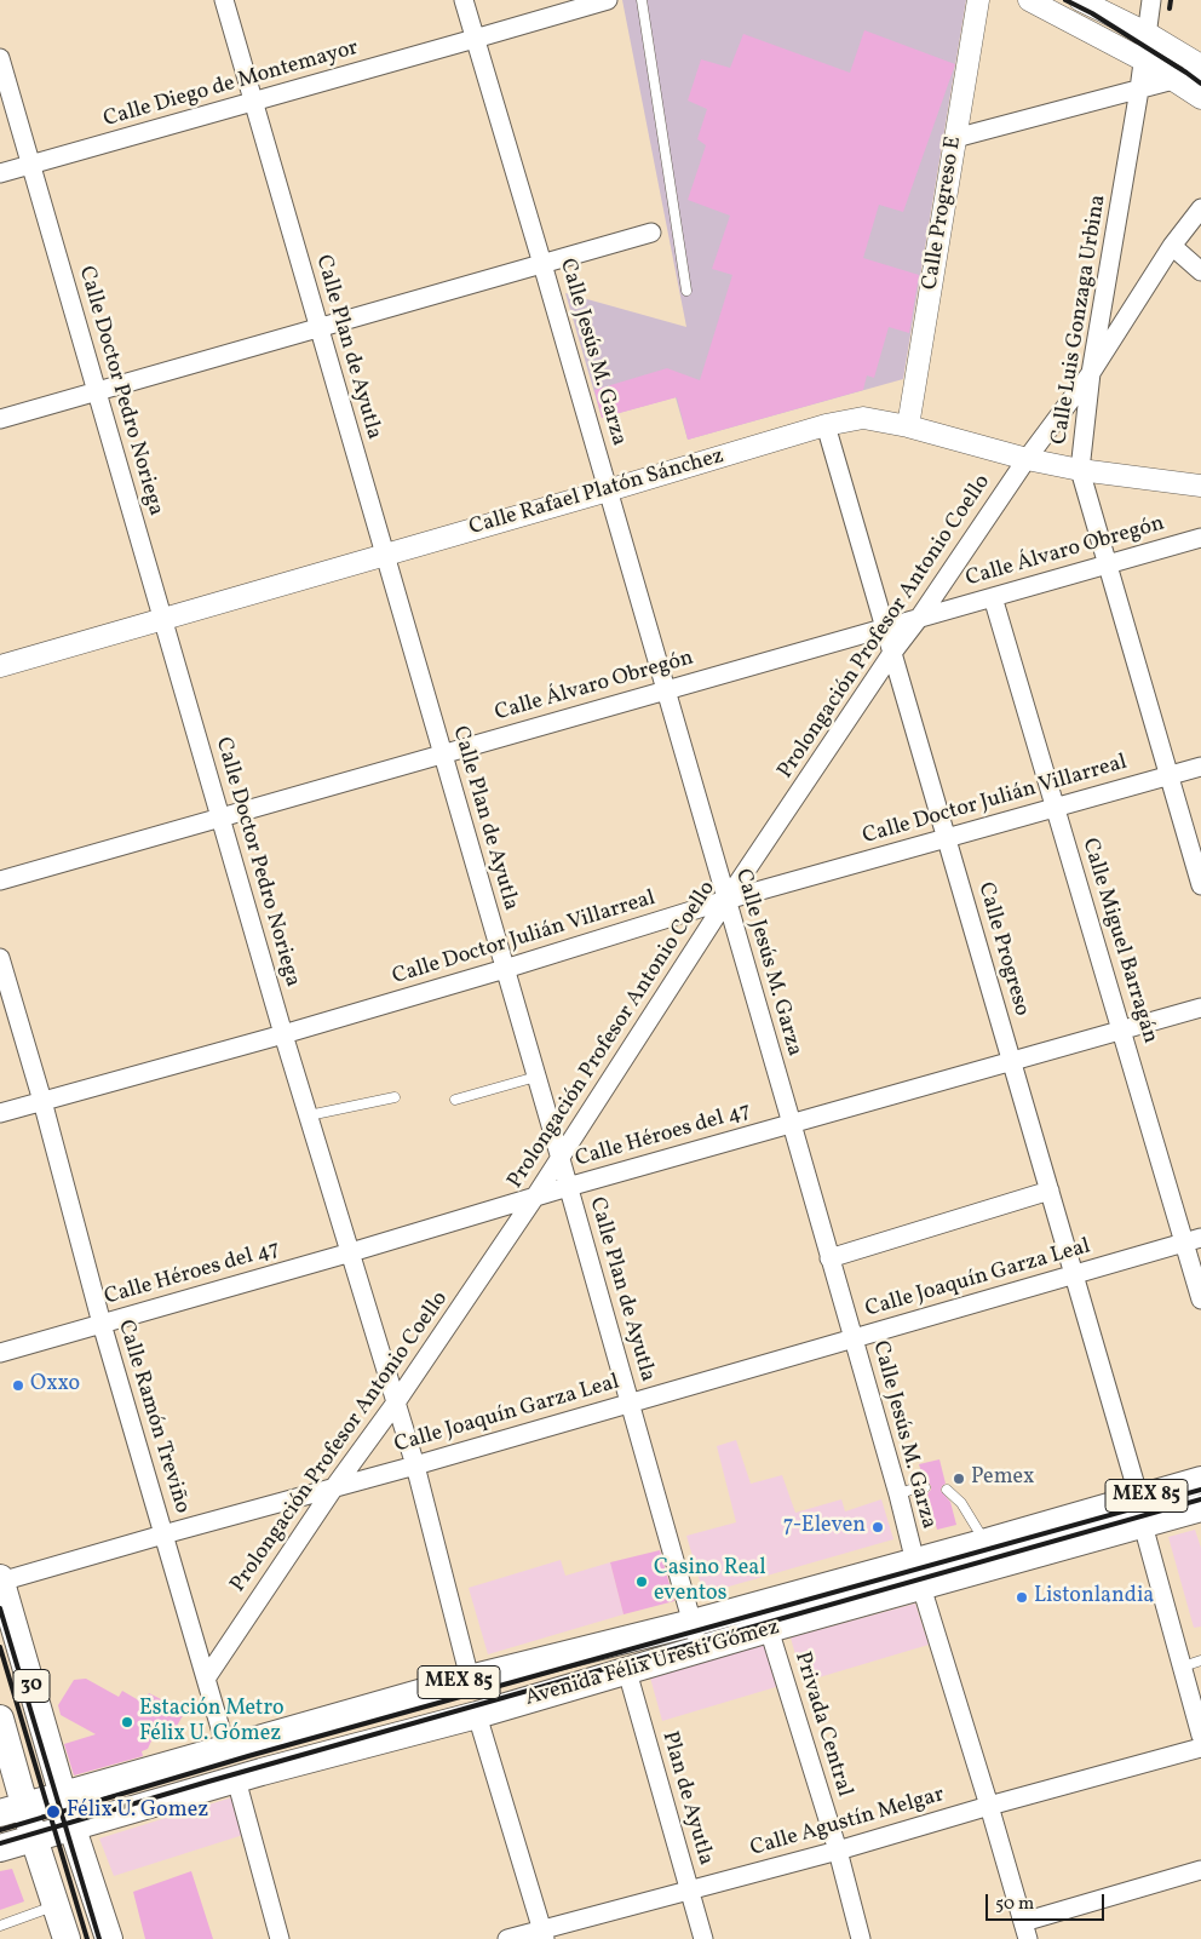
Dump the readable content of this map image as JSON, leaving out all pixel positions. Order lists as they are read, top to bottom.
{
  "streets": {
    "main road": ["MEX 85", "Avenida Félix Uresti Gómez", "30"],
    "street": [
      "Calle Diego de Montemayor",
      "Calle Progreso E",
      "Calle Luis Gonzaga Urbina",
      "Calle Plan de Ayutla",
      "Calle Jesús M. Garza",
      "Calle Doctor Pedro Noriega",
      "Calle Rafael Platón Sánchez",
      "Calle Álvaro Obregón",
      "Prolongación Profesor Antonio Coello",
      "Calle Doctor Julián Villarreal",
      "Calle Miguel Barragán",
      "Calle Progreso",
      "Calle Héroes del 47",
      "Calle Joaquín Garza Leal",
      "Calle Ramón Treviño",
      "Privada Central",
      "Plan de Ayutla",
      "Calle Agustín Melgar"
    ]
  },
  "crossings": [
    ["Calle Diego de Montemayor", "Calle Plan de Ayutla"],
    ["Calle Diego de Montemayor", "Calle Jesús M. Garza"],
    ["Calle Diego de Montemayor", "Calle Doctor Pedro Noriega"],
    ["Calle Progreso E", "Calle Rafael Platón Sánchez"],
    ["Calle Luis Gonzaga Urbina", "Calle Rafael Platón Sánchez"],
    ["Calle Luis Gonzaga Urbina", "Calle Álvaro Obregón"],
    ["Calle Luis Gonzaga Urbina", "Prolongación Profesor Antonio Coello"],
    ["Calle Luis Gonzaga Urbina", "Calle Doctor Julián Villarreal"],
    ["Calle Plan de Ayutla", "Calle Rafael Platón Sánchez"],
    ["Calle Plan de Ayutla", "Calle Álvaro Obregón"],
    ["Calle Plan de Ayutla", "Prolongación Profesor Antonio Coello"],
    ["Calle Plan de Ayutla", "Calle Doctor Julián Villarreal"],
    ["Calle Plan de Ayutla", "Calle Héroes del 47"],
    ["Calle Plan de Ayutla", "Calle Joaquín Garza Leal"],
    ["Calle Plan de Ayutla", "Avenida Félix Uresti Gómez"],
    ["Calle Jesús M. Garza", "Calle Rafael Platón Sánchez"],
    ["Calle Jesús M. Garza", "Calle Álvaro Obregón"],
    ["Calle Jesús M. Garza", "Prolongación Profesor Antonio Coello"],
    ["Calle Jesús M. Garza", "Calle Doctor Julián Villarreal"],
    ["Calle Jesús M. Garza", "Calle Héroes del 47"],
    ["Calle Jesús M. Garza", "Calle Joaquín Garza Leal"],
    ["Calle Jesús M. Garza", "Avenida Félix Uresti Gómez"],
    ["Calle Jesús M. Garza", "Calle Agustín Melgar"],
    ["Calle Doctor Pedro Noriega", "Calle Rafael Platón Sánchez"],
    ["Calle Doctor Pedro Noriega", "Calle Álvaro Obregón"],
    ["Calle Doctor Pedro Noriega", "Prolongación Profesor Antonio Coello"],
    ["Calle Doctor Pedro Noriega", "Calle Doctor Julián Villarreal"],
    ["Calle Doctor Pedro Noriega", "Calle Héroes del 47"],
    ["Calle Doctor Pedro Noriega", "Calle Joaquín Garza Leal"],
    ["Calle Doctor Pedro Noriega", "Avenida Félix Uresti Gómez"],
    ["Calle Rafael Platón Sánchez", "Prolongación Profesor Antonio Coello"],
    ["Calle Rafael Platón Sánchez", "Calle Progreso"],
    ["Calle Álvaro Obregón", "Prolongación Profesor Antonio Coello"],
    ["Calle Álvaro Obregón", "Calle Miguel Barragán"],
    ["Calle Álvaro Obregón", "Calle Progreso"],
    ["Prolongación Profesor Antonio Coello", "Calle Doctor Julián Villarreal"],
    ["Prolongación Profesor Antonio Coello", "Calle Progreso"],
    ["Prolongación Profesor Antonio Coello", "Calle Héroes del 47"],
    ["Prolongación Profesor Antonio Coello", "Calle Joaquín Garza Leal"],
    ["Prolongación Profesor Antonio Coello", "Calle Ramón Treviño"],
    ["Calle Doctor Julián Villarreal", "Calle Miguel Barragán"],
    ["Calle Doctor Julián Villarreal", "Calle Progreso"],
    ["Calle Doctor Julián Villarreal", "Calle Ramón Treviño"],
    ["Calle Miguel Barragán", "Calle Héroes del 47"],
    ["Calle Miguel Barragán", "Calle Joaquín Garza Leal"],
    ["Calle Progreso", "Calle Héroes del 47"],
    ["Calle Progreso", "Calle Joaquín Garza Leal"],
    ["Calle Héroes del 47", "Calle Ramón Treviño"],
    ["Calle Joaquín Garza Leal", "Calle Ramón Treviño"],
    ["Calle Joaquín Garza Leal", "30"],
    ["Calle Ramón Treviño", "Avenida Félix Uresti Gómez"],
    ["Avenida Félix Uresti Gómez", "30"],
    ["Avenida Félix Uresti Gómez", "Privada Central"],
    ["Avenida Félix Uresti Gómez", "Plan de Ayutla"],
    ["Privada Central", "Calle Agustín Melgar"],
    ["Plan de Ayutla", "Calle Agustín Melgar"]
  ],
  "places": [
    "Oxxo",
    "Pemex",
    "7-Eleven",
    "Casino Real eventos",
    "Listonlandia",
    "Estación Metro Félix U. Gómez",
    "Félix U. Gomez"
  ],
  "scale_bar": "50 m"
}
